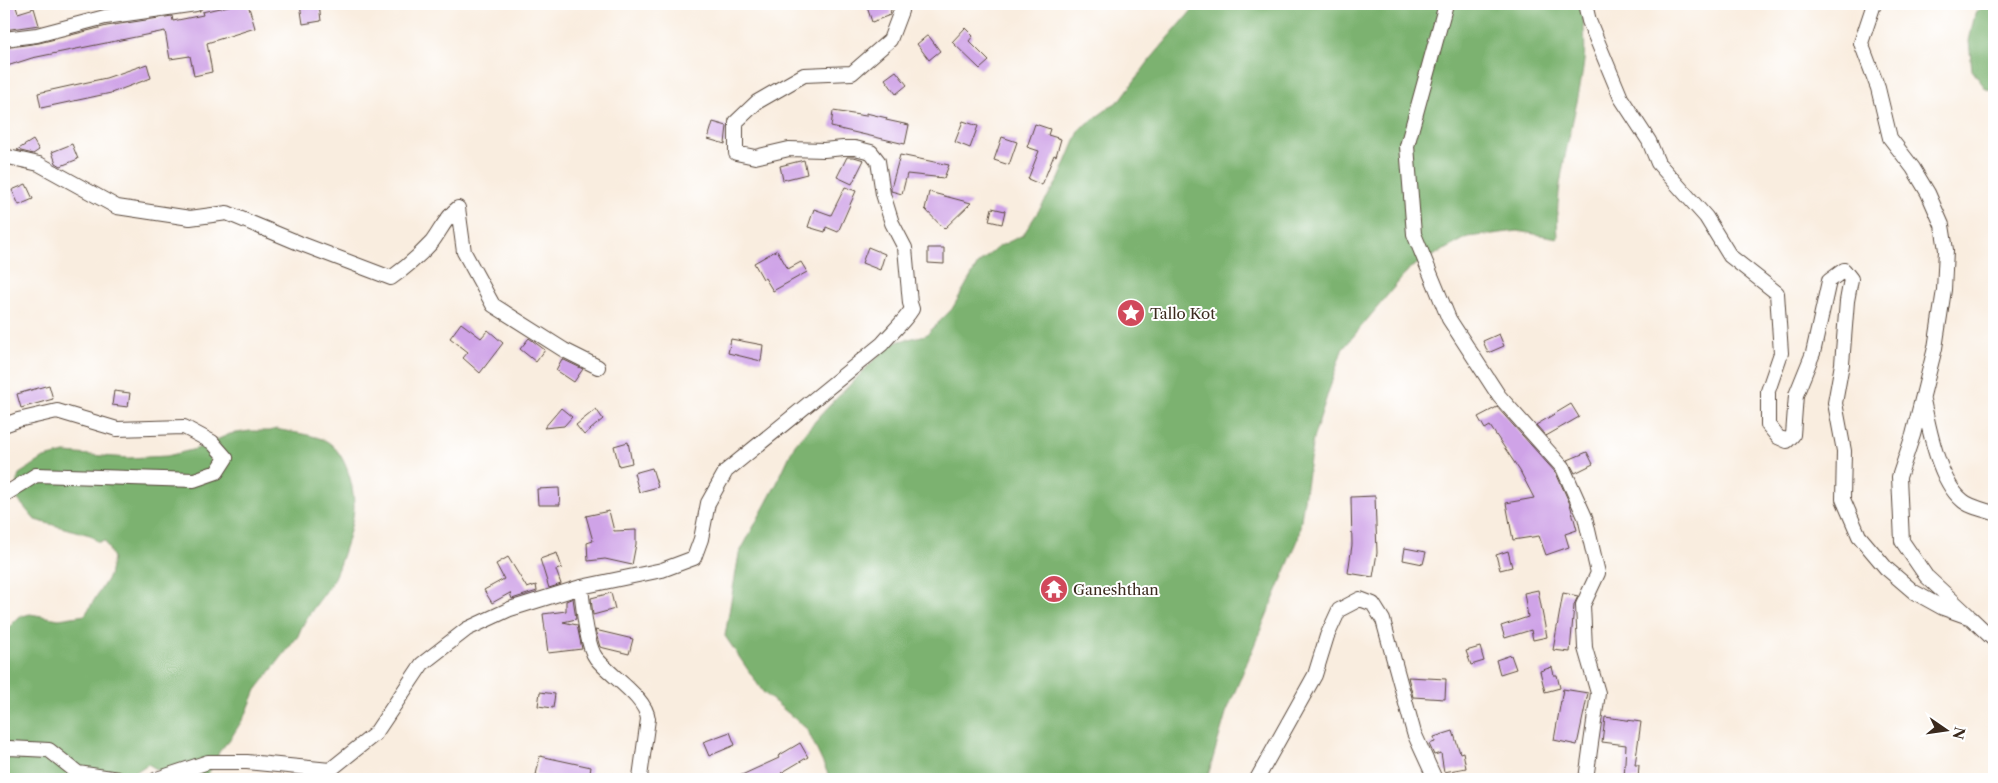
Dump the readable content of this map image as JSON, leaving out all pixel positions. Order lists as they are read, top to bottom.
{
  "places": {
    "place": ["Tallo Kot"],
    "temple": ["Ganeshthan"]
  },
  "north": "right"
}
